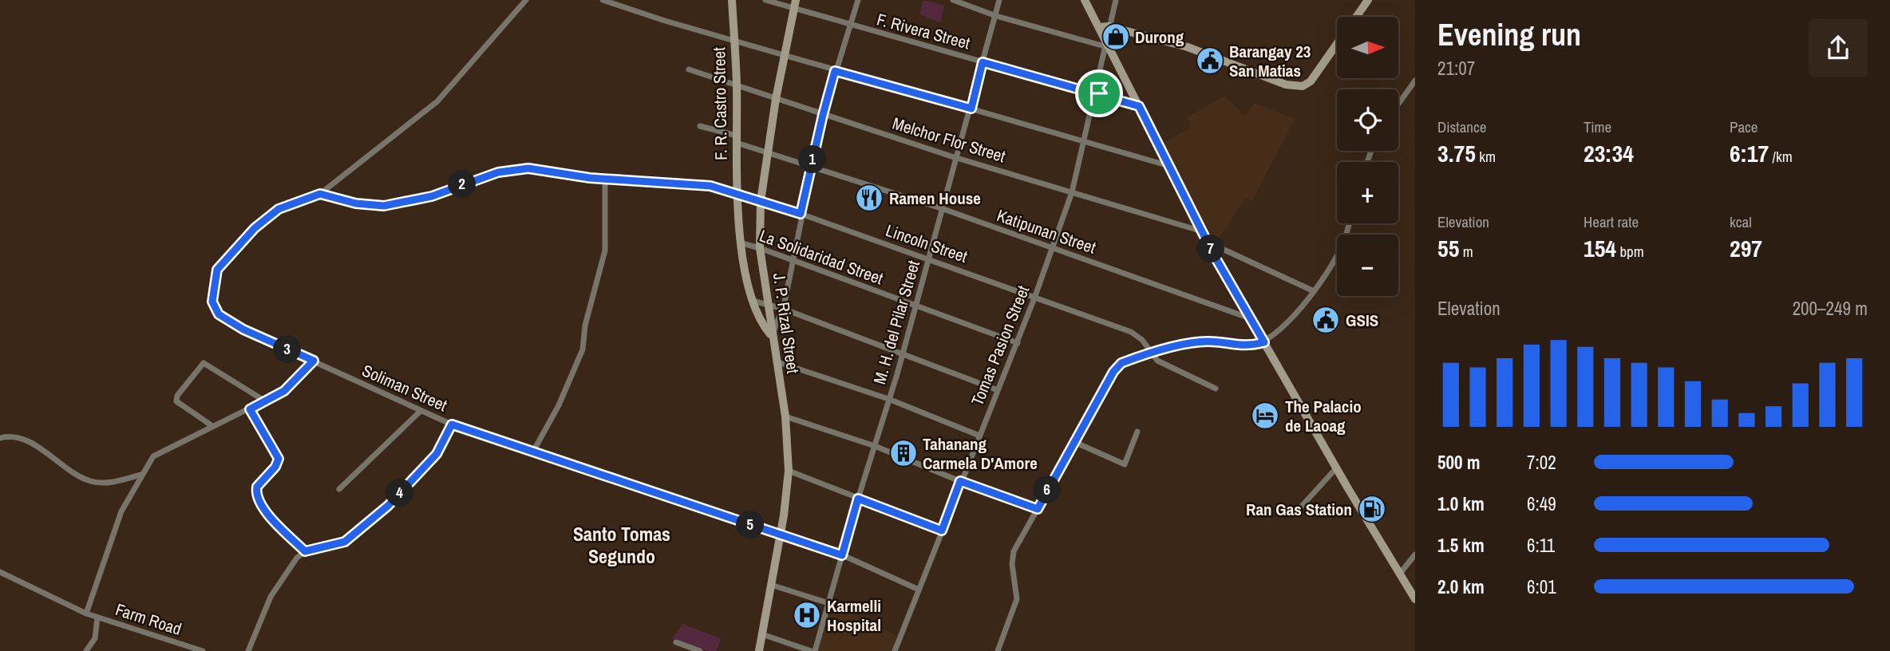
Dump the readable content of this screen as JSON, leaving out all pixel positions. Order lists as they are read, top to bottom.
{
  "streets": {
    "main road": ["F. R. Castro Street", "J. P. Rizal Street"],
    "street": [
      "F. Rivera Street",
      "Melchor Flor Street",
      "Katipunan Street",
      "Lincoln Street",
      "La Solidaridad Street",
      "M. H. del Pilar Street",
      "Tomas Pasion Street",
      "Soliman Street",
      "Farm Road"
    ]
  },
  "crossings": [
    ["F. Rivera Street", "M. H. del Pilar Street"],
    ["F. Rivera Street", "J. P. Rizal Street"],
    ["F. Rivera Street", "Tomas Pasion Street"],
    ["F. R. Castro Street", "Melchor Flor Street"],
    ["F. R. Castro Street", "Katipunan Street"],
    ["F. R. Castro Street", "Lincoln Street"],
    ["F. R. Castro Street", "La Solidaridad Street"],
    ["F. R. Castro Street", "J. P. Rizal Street"],
    ["Melchor Flor Street", "M. H. del Pilar Street"],
    ["Melchor Flor Street", "J. P. Rizal Street"],
    ["Melchor Flor Street", "Tomas Pasion Street"],
    ["Katipunan Street", "M. H. del Pilar Street"],
    ["Katipunan Street", "J. P. Rizal Street"],
    ["Katipunan Street", "Tomas Pasion Street"],
    ["Lincoln Street", "M. H. del Pilar Street"],
    ["Lincoln Street", "J. P. Rizal Street"],
    ["Lincoln Street", "Tomas Pasion Street"],
    ["Lincoln Street", "Soliman Street"],
    ["La Solidaridad Street", "M. H. del Pilar Street"],
    ["La Solidaridad Street", "J. P. Rizal Street"],
    ["La Solidaridad Street", "Tomas Pasion Street"],
    ["M. H. del Pilar Street", "Soliman Street"],
    ["J. P. Rizal Street", "Soliman Street"],
    ["Tomas Pasion Street", "Soliman Street"]
  ],
  "districts": ["Santo Tomas Segundo"],
  "places": {
    "shop": ["Durong"],
    "public building": ["Barangay 23 San Matias", "GSIS"],
    "restaurant": ["Ramen House"],
    "hotel": ["The Palacio de Laoag"],
    "building": ["Tahanang Carmela D'Amore"],
    "fuel station": ["Ran Gas Station"],
    "hospital": ["Karmelli Hospital"]
  },
  "north": "right",
  "page": {
    "heading": ["Evening run", "21:07"],
    "map_buttons": ["+", "−"],
    "stats": [
      ["Distance", "3.75 km"],
      ["Time", "23:34"],
      ["Pace", "6:17 /km"],
      ["Elevation", "55 m"],
      ["Heart rate", "154 bpm"],
      ["kcal", "297"]
    ],
    "pins": [
      "1",
      "2",
      "7",
      "3",
      "6",
      "4",
      "5"
    ],
    "chart": ["Elevation", "200–249 m"],
    "list": [
      {
        "name": "500 m",
        "note": "7:02"
      },
      {
        "name": "1.0 km",
        "note": "6:49"
      },
      {
        "name": "1.5 km",
        "note": "6:11"
      },
      {
        "name": "2.0 km",
        "note": "6:01"
      }
    ]
  }
}
